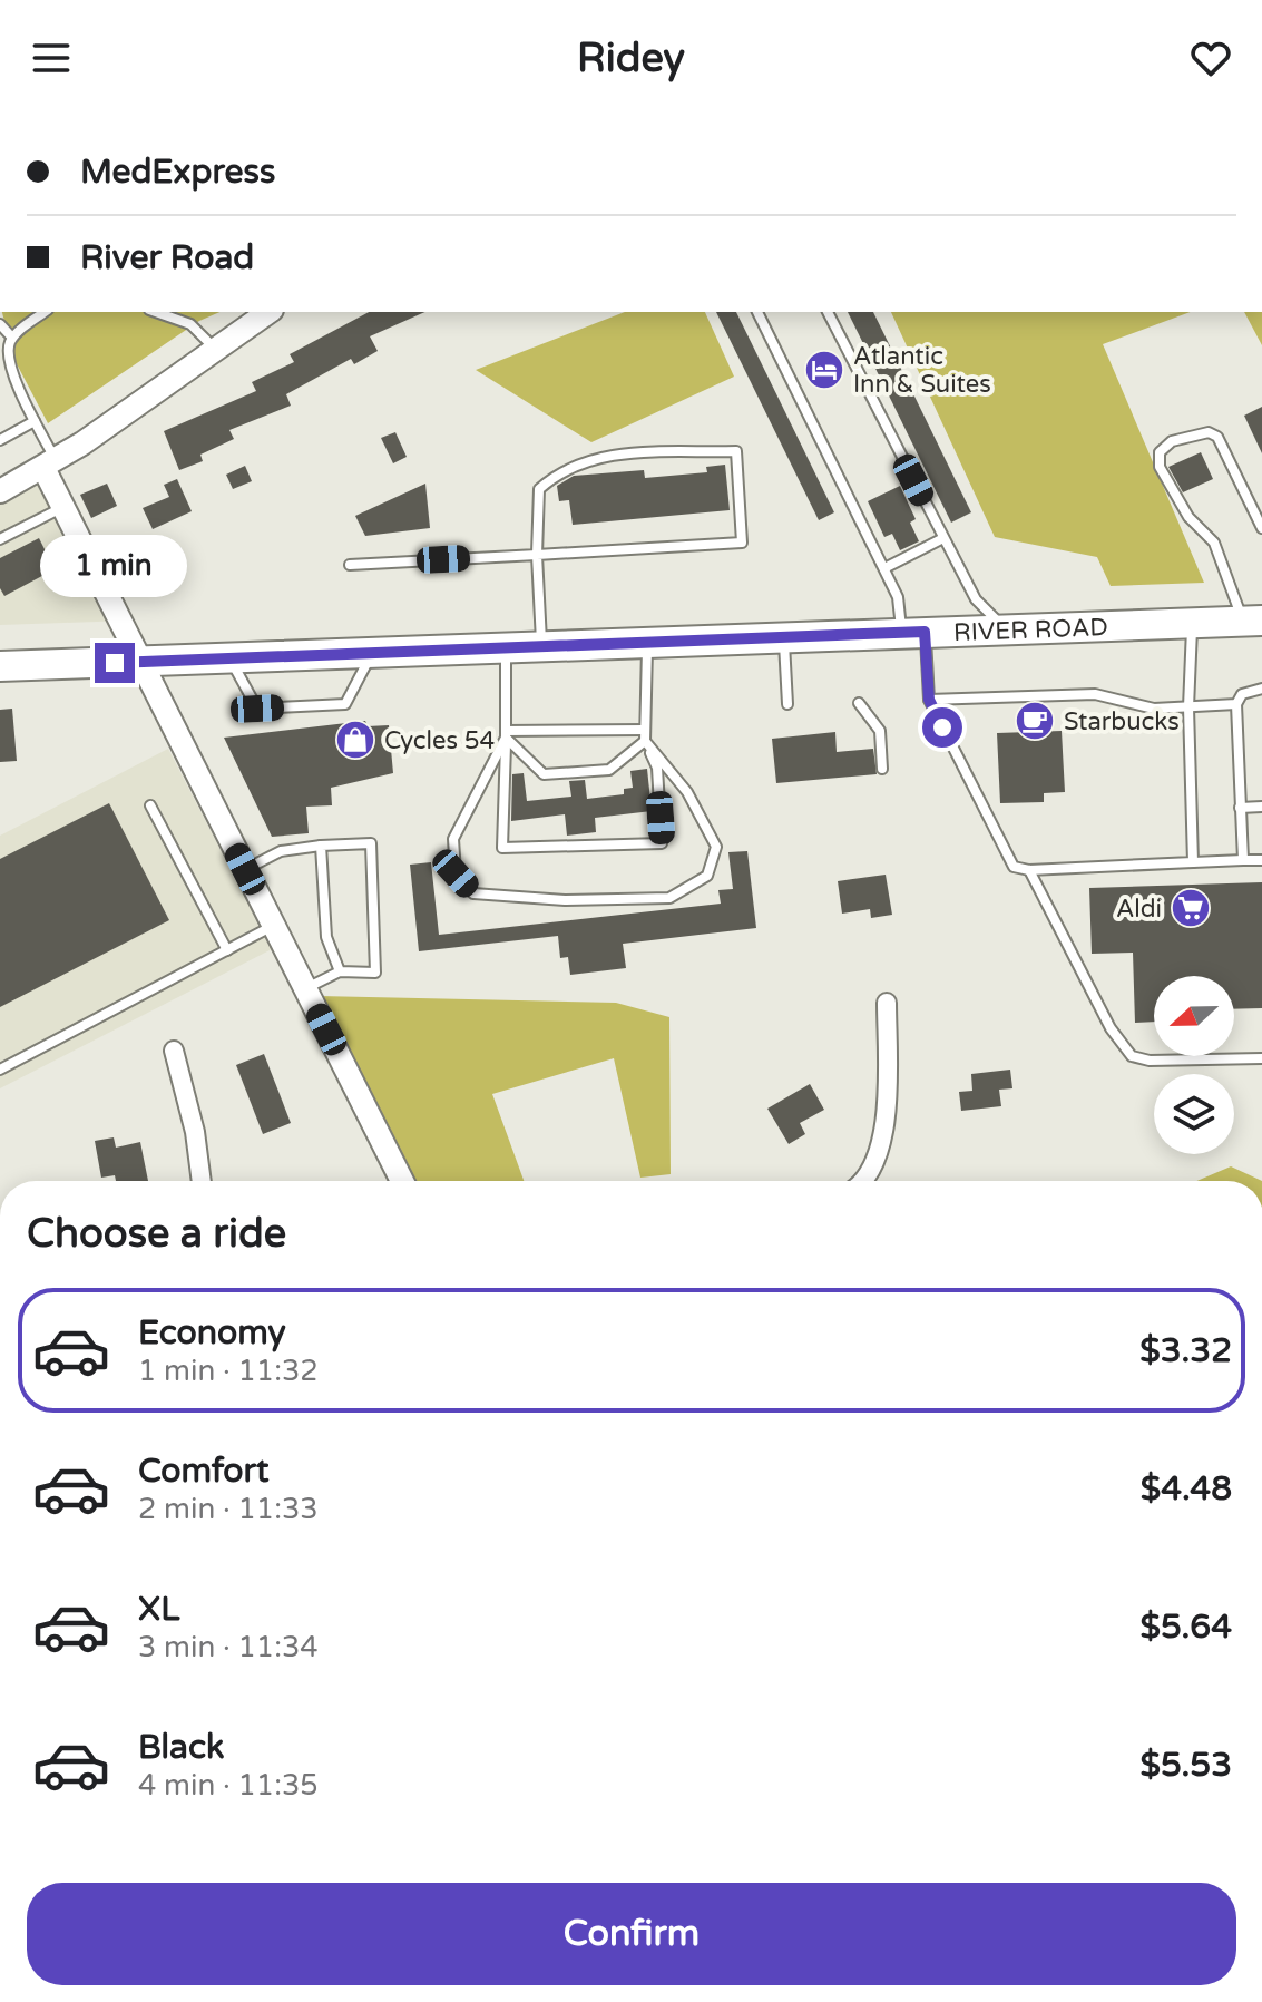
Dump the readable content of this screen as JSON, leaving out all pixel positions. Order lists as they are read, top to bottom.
{
  "streets": {
    "highway": ["RIVER ROAD"]
  },
  "places": {
    "hotel": ["Atlantic Inn & Suites"],
    "cafe": ["Starbucks"],
    "shop": ["Cycles 54"],
    "supermarket": ["Aldi"]
  },
  "north": "left",
  "page": {
    "header": "Ridey",
    "banner": ["MedExpress", "River Road"],
    "bubble": "1 min",
    "heading": "Choose a ride",
    "list": [
      {
        "name": "Economy",
        "note": "1 min · 11:32",
        "value": "$3.32"
      },
      {
        "name": "Comfort",
        "note": "2 min · 11:33",
        "value": "$4.48"
      },
      {
        "name": "XL",
        "note": "3 min · 11:34",
        "value": "$5.64"
      },
      {
        "name": "Black",
        "note": "4 min · 11:35",
        "value": "$5.53"
      }
    ],
    "buttons": "Confirm"
  }
}
